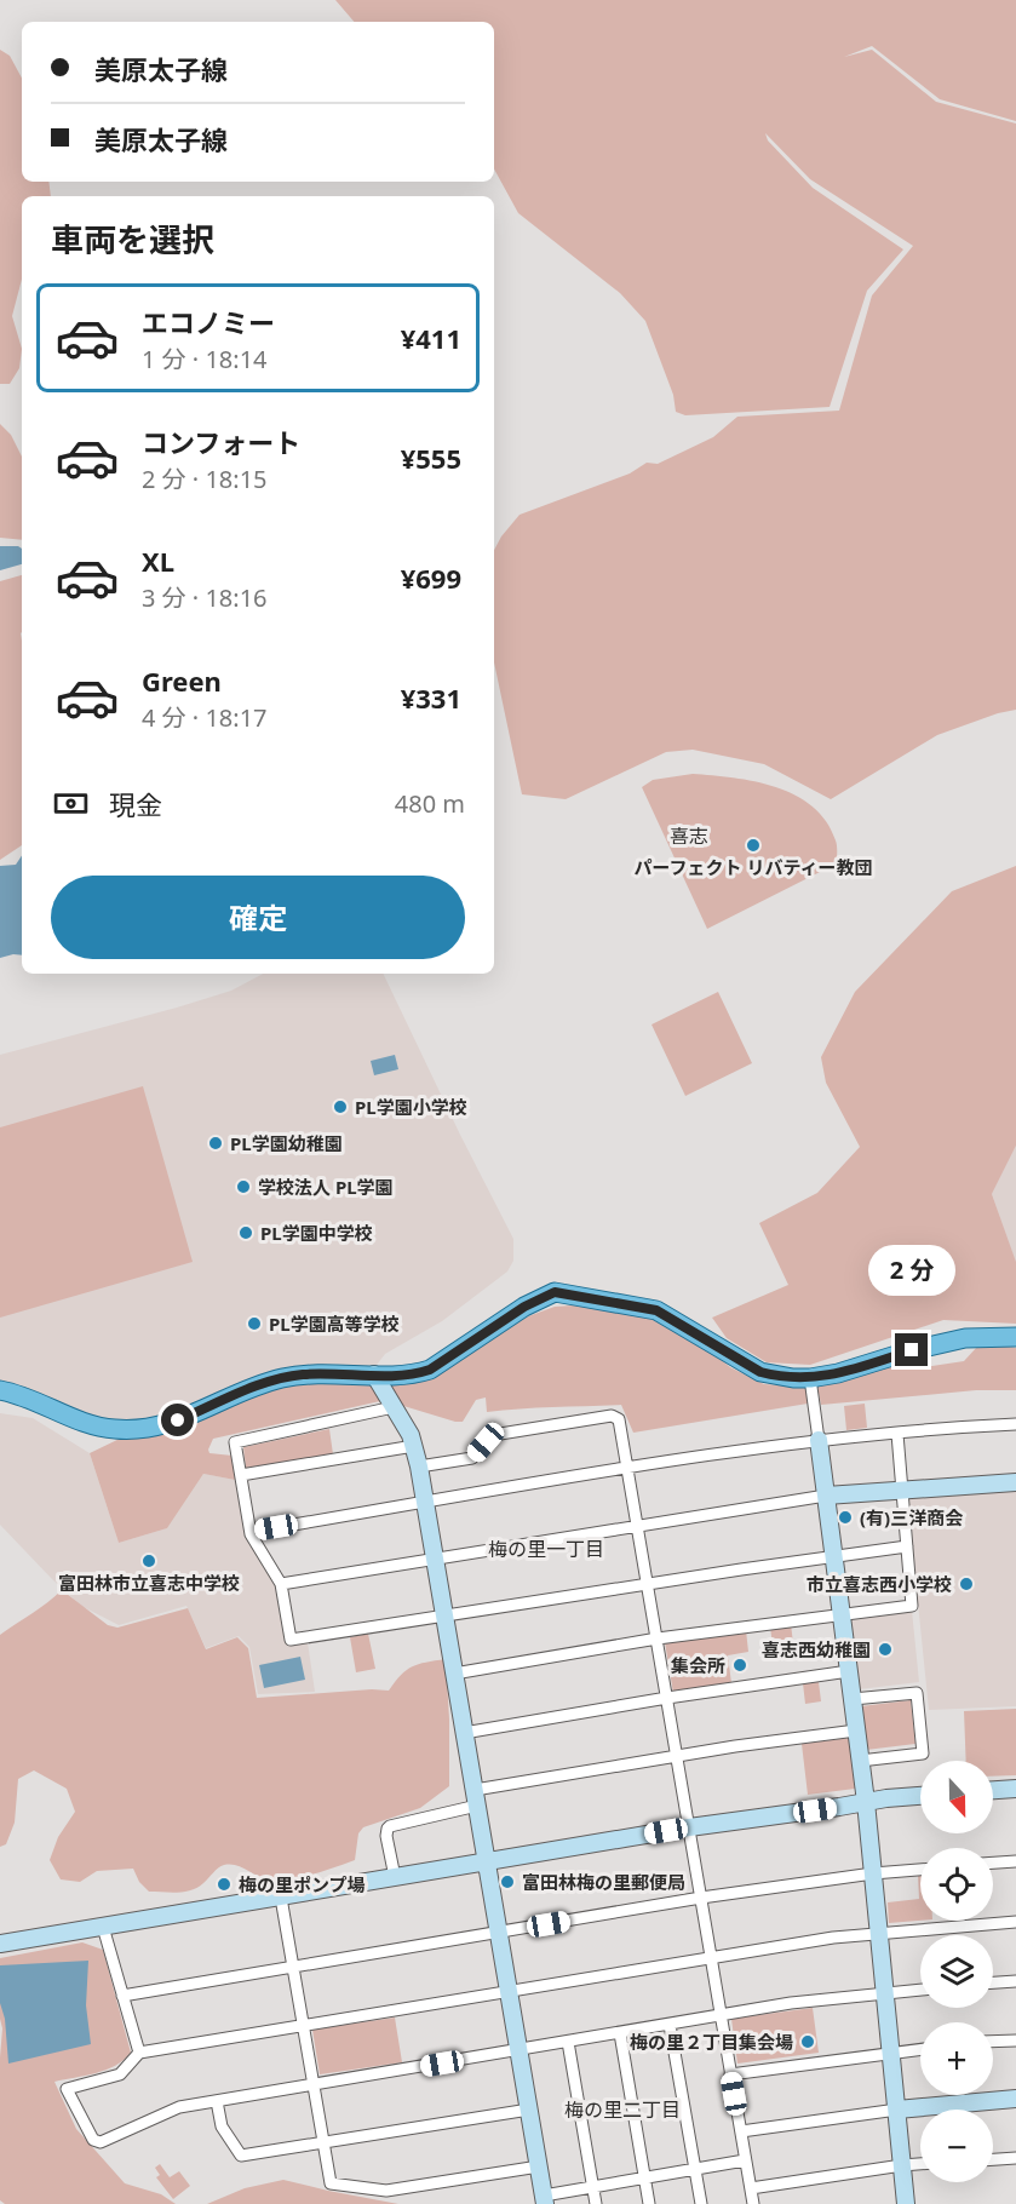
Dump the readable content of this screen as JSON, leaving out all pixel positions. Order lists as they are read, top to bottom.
{
  "districts": ["喜志", "梅の里一丁目", "梅の里二丁目"],
  "places": [
    "パーフェクト リバティー教団",
    "PL学園小学校",
    "PL学園幼稚園",
    "学校法人 PL学園",
    "PL学園中学校",
    "PL学園高等学校",
    "(有)三洋商会",
    "富田林市立喜志中学校",
    "市立喜志西小学校",
    "喜志西幼稚園",
    "集会所",
    "富田林梅の里郵便局",
    "梅の里ポンプ場",
    "梅の里２丁目集会場"
  ],
  "north": "bottom",
  "page": {
    "banner": ["美原太子線", "美原太子線"],
    "heading": "車両を選択",
    "list": [
      {
        "name": "エコノミー",
        "note": "1 分 · 18:14",
        "value": "¥411"
      },
      {
        "name": "コンフォート",
        "note": "2 分 · 18:15",
        "value": "¥555"
      },
      {
        "name": "XL",
        "note": "3 分 · 18:16",
        "value": "¥699"
      },
      {
        "name": "Green",
        "note": "4 分 · 18:17",
        "value": "¥331"
      }
    ],
    "pay": ["現金", "480 m"],
    "buttons": "確定",
    "bubble": "2 分",
    "map_buttons": ["+", "−"]
  }
}
